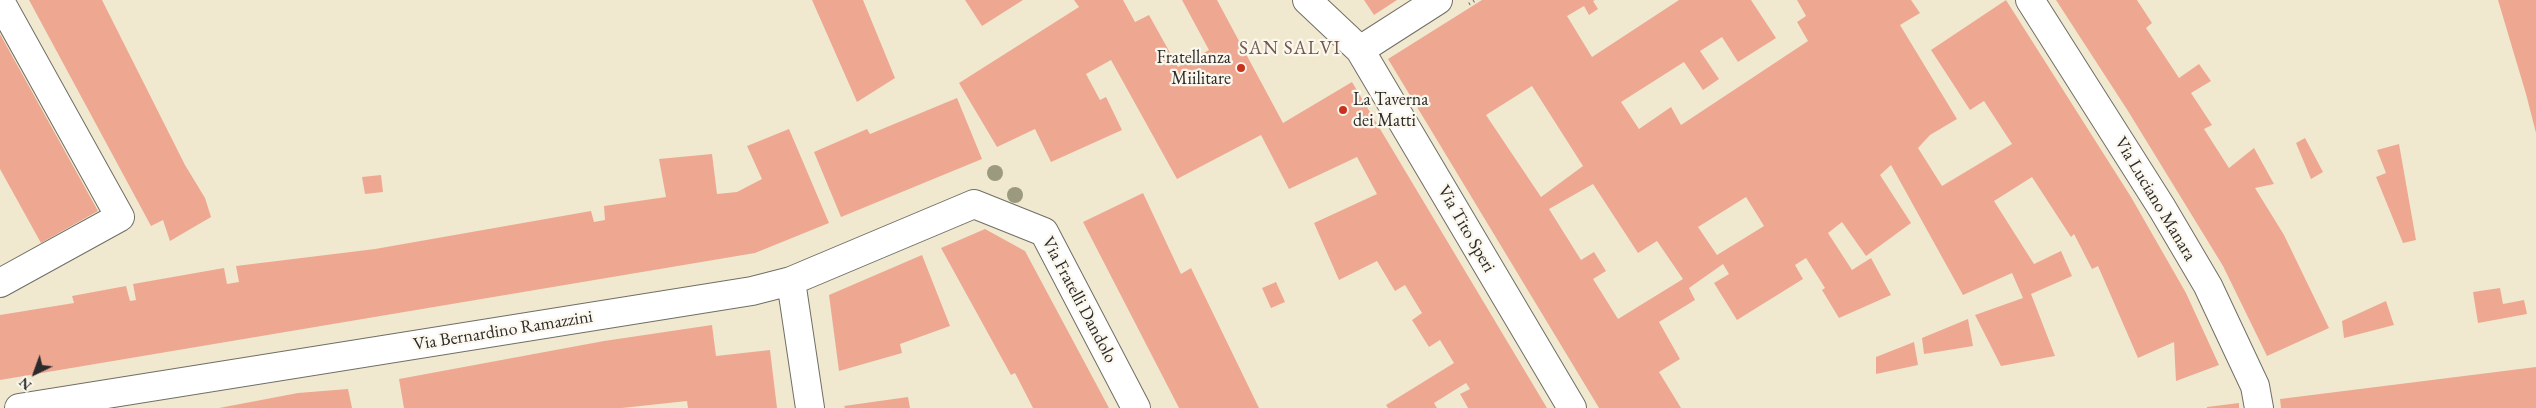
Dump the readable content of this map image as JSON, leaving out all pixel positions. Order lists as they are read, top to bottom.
{
  "streets": {
    "street": [
      "Via Luciano Manara",
      "Via Tito Speri",
      "Via Fratelli Dandolo",
      "Via Bernardino Ramazzini"
    ]
  },
  "crossings": [
    ["Via Fratelli Dandolo", "Via Bernardino Ramazzini"]
  ],
  "districts": ["SAN SALVI"],
  "places": ["Fratellanza Miilitare", "La Taverna dei Matti"],
  "north": "bottom left"
}
